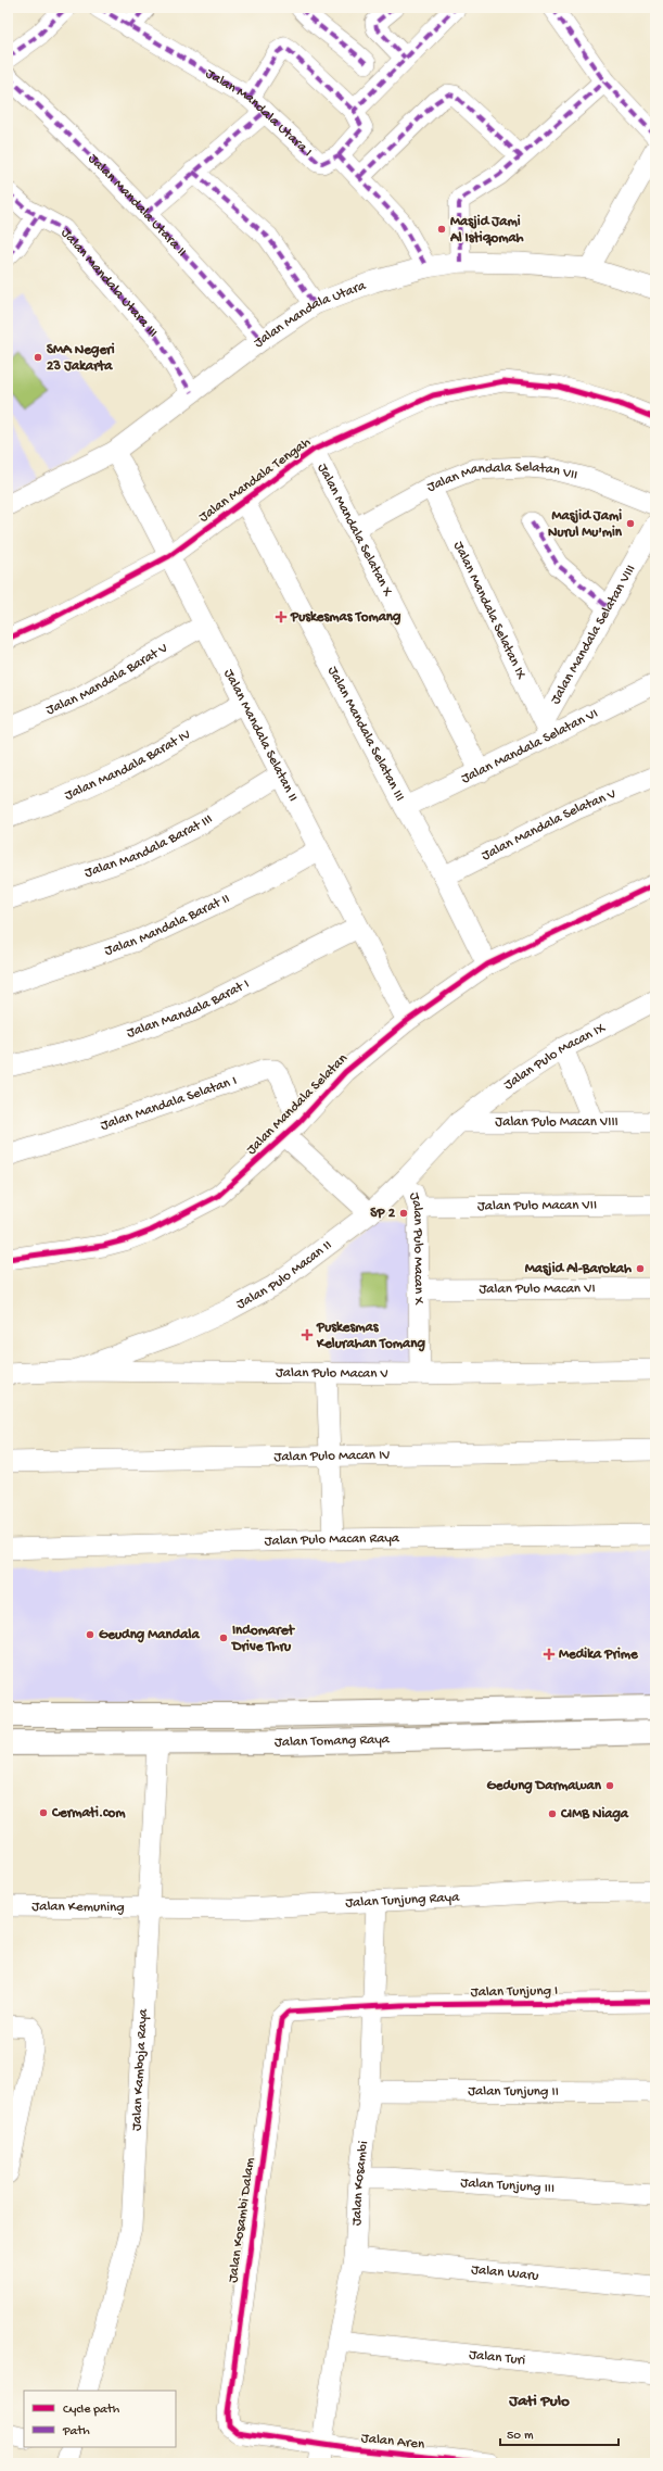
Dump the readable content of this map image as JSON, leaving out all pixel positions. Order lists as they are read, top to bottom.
{
  "streets": {
    "main road": ["Jalan Tomang Raya"],
    "street": [
      "Jalan Mandala Utara I",
      "Jalan Mandala Utara II",
      "Jalan Mandala Utara III",
      "Jalan Mandala Utara",
      "Jalan Mandala Tengah",
      "Jalan Mandala Selatan VII",
      "Jalan Mandala Selatan X",
      "Jalan Mandala Selatan IX",
      "Jalan Mandala Selatan VIII",
      "Jalan Mandala Barat V",
      "Jalan Mandala Selatan III",
      "Jalan Mandala Selatan II",
      "Jalan Mandala Selatan VI",
      "Jalan Mandala Barat IV",
      "Jalan Mandala Selatan V",
      "Jalan Mandala Barat III",
      "Jalan Mandala Barat II",
      "Jalan Mandala Barat I",
      "Jalan Pulo Macan IX",
      "Jalan Mandala Selatan I",
      "Jalan Mandala Selatan",
      "Jalan Pulo Macan VIII",
      "Jalan Pulo Macan VII",
      "Jalan Pulo Macan X",
      "Jalan Pulo Macan II",
      "Jalan Pulo Macan VI",
      "Jalan Pulo Macan V",
      "Jalan Pulo Macan IV",
      "Jalan Pulo Macan Raya",
      "Jalan Tunjung Raya",
      "Jalan Kemuning",
      "Jalan Tunjung I",
      "Jalan Kamboja Raya",
      "Jalan Tunjung II",
      "Jalan Kosambi",
      "Jalan Tunjung III",
      "Jalan Kosambi Dalam",
      "Jalan Waru",
      "Jalan Turi",
      "Jalan Aren"
    ]
  },
  "crossings": [
    ["Jalan Mandala Utara II", "Jalan Mandala Utara"],
    ["Jalan Mandala Utara III", "Jalan Mandala Utara"],
    ["Jalan Mandala Utara", "Jalan Mandala Selatan II"],
    ["Jalan Mandala Tengah", "Jalan Mandala Selatan X"],
    ["Jalan Mandala Tengah", "Jalan Mandala Selatan III"],
    ["Jalan Mandala Tengah", "Jalan Mandala Selatan II"],
    ["Jalan Mandala Selatan VII", "Jalan Mandala Selatan X"],
    ["Jalan Mandala Selatan VII", "Jalan Mandala Selatan IX"],
    ["Jalan Mandala Selatan X", "Jalan Mandala Selatan VI"],
    ["Jalan Mandala Selatan IX", "Jalan Mandala Selatan VIII"],
    ["Jalan Mandala Selatan IX", "Jalan Mandala Selatan VI"],
    ["Jalan Mandala Selatan VIII", "Jalan Mandala Selatan VI"],
    ["Jalan Mandala Barat V", "Jalan Mandala Selatan II"],
    ["Jalan Mandala Selatan III", "Jalan Mandala Selatan VI"],
    ["Jalan Mandala Selatan III", "Jalan Mandala Selatan V"],
    ["Jalan Mandala Selatan III", "Jalan Mandala Selatan"],
    ["Jalan Mandala Selatan II", "Jalan Mandala Barat IV"],
    ["Jalan Mandala Selatan II", "Jalan Mandala Barat III"],
    ["Jalan Mandala Selatan II", "Jalan Mandala Barat II"],
    ["Jalan Mandala Selatan II", "Jalan Mandala Barat I"],
    ["Jalan Mandala Selatan II", "Jalan Mandala Selatan"],
    ["Jalan Pulo Macan IX", "Jalan Pulo Macan VIII"],
    ["Jalan Pulo Macan IX", "Jalan Pulo Macan II"],
    ["Jalan Mandala Selatan I", "Jalan Mandala Selatan"],
    ["Jalan Pulo Macan VIII", "Jalan Pulo Macan II"],
    ["Jalan Pulo Macan VII", "Jalan Pulo Macan X"],
    ["Jalan Pulo Macan X", "Jalan Pulo Macan II"],
    ["Jalan Pulo Macan X", "Jalan Pulo Macan VI"],
    ["Jalan Pulo Macan X", "Jalan Pulo Macan V"],
    ["Jalan Pulo Macan II", "Jalan Pulo Macan V"],
    ["Jalan Tomang Raya", "Jalan Kamboja Raya"],
    ["Jalan Tunjung Raya", "Jalan Kemuning"],
    ["Jalan Tunjung Raya", "Jalan Kamboja Raya"],
    ["Jalan Tunjung Raya", "Jalan Kosambi"],
    ["Jalan Kemuning", "Jalan Kamboja Raya"],
    ["Jalan Tunjung I", "Jalan Kosambi"],
    ["Jalan Tunjung I", "Jalan Kosambi Dalam"],
    ["Jalan Tunjung II", "Jalan Kosambi"],
    ["Jalan Kosambi", "Jalan Tunjung III"],
    ["Jalan Kosambi", "Jalan Kosambi Dalam"],
    ["Jalan Kosambi", "Jalan Waru"],
    ["Jalan Kosambi", "Jalan Turi"],
    ["Jalan Kosambi", "Jalan Aren"],
    ["Jalan Kosambi Dalam", "Jalan Aren"]
  ],
  "districts": ["Jati Pulo"],
  "places": {
    "other": [
      "Masjid Jami Al Istiqomah",
      "SMA Negeri 23 Jakarta",
      "Masjid Jami Nurul Mu'min",
      "SP 2",
      "Masjid Al-Barokah",
      "Geudng Mandala",
      "Indomaret Drive Thru",
      "Gedung Darmawan",
      "Cermati.com",
      "CIMB Niaga"
    ],
    "health": ["Puskesmas Tomang", "Puskesmas Kelurahan Tomang", "Medika Prime"]
  },
  "legend": ["Cycle path", "Path"],
  "scale_bar": "50 m"
}
